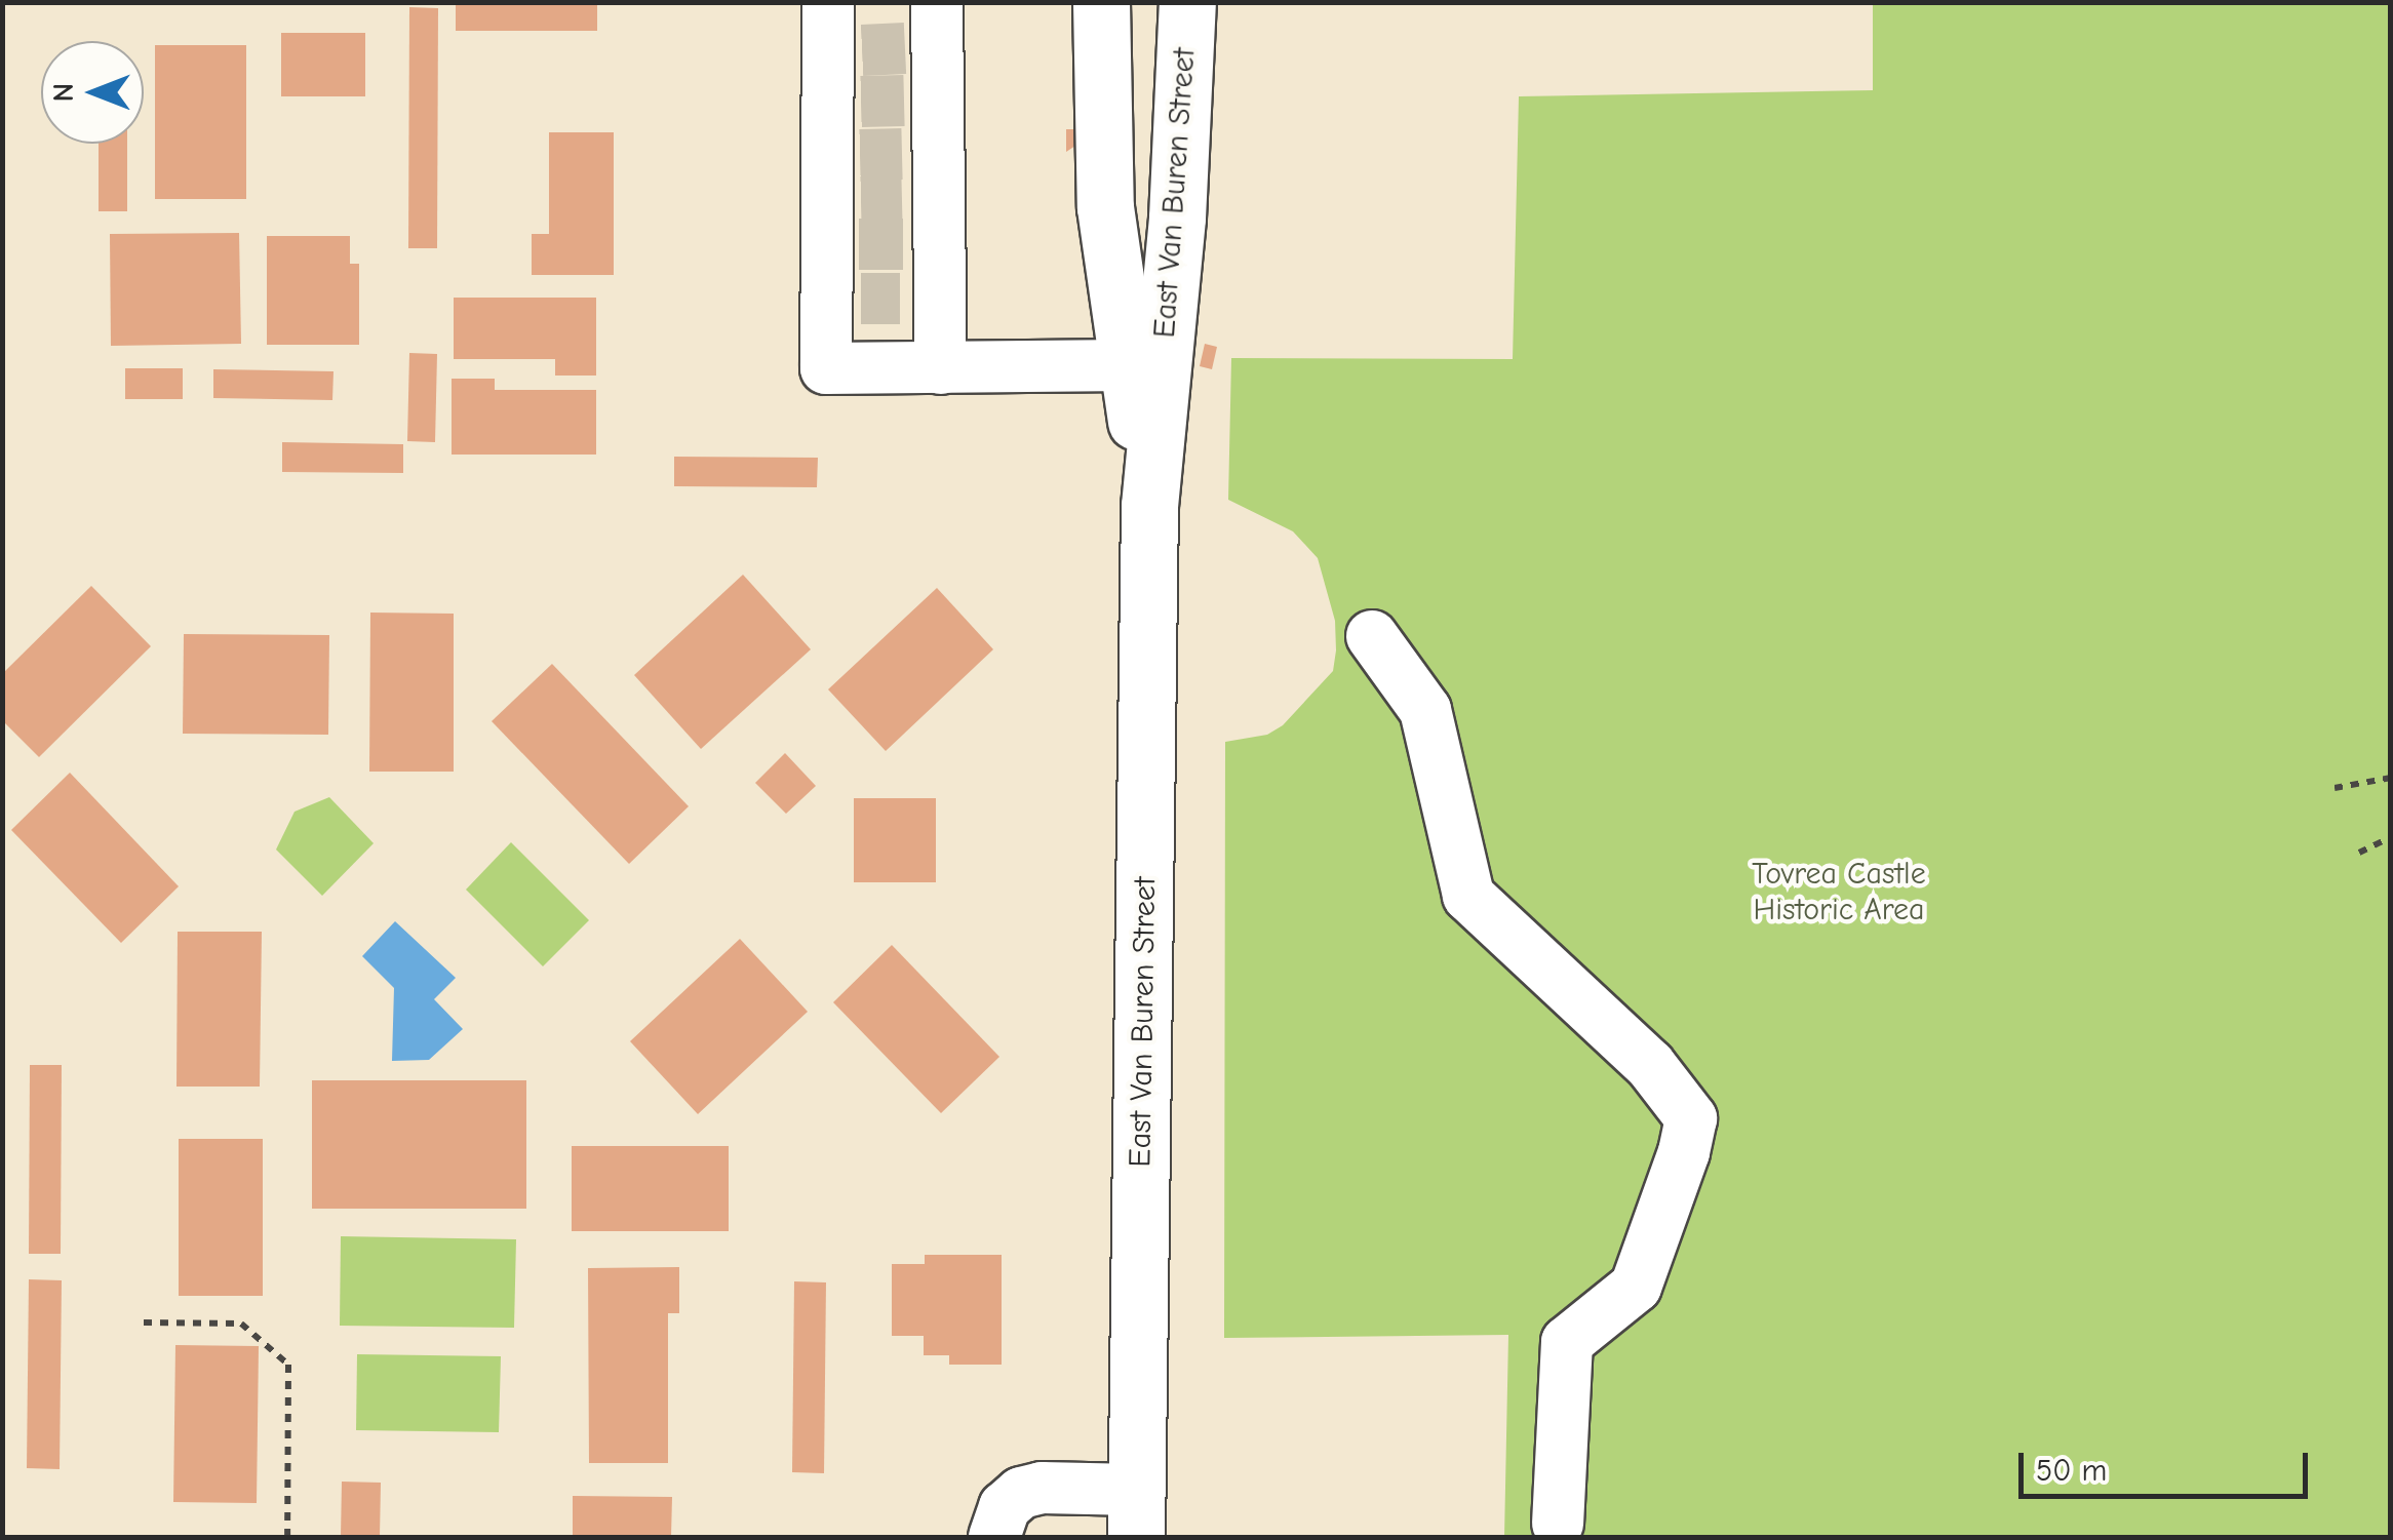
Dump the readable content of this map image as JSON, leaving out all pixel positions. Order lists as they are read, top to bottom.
{
  "streets": {
    "main road": ["East Van Buren Street"]
  },
  "parks": ["Tovrea Castle Historic Area"],
  "scale_bar": "50 m",
  "north": "left"
}
